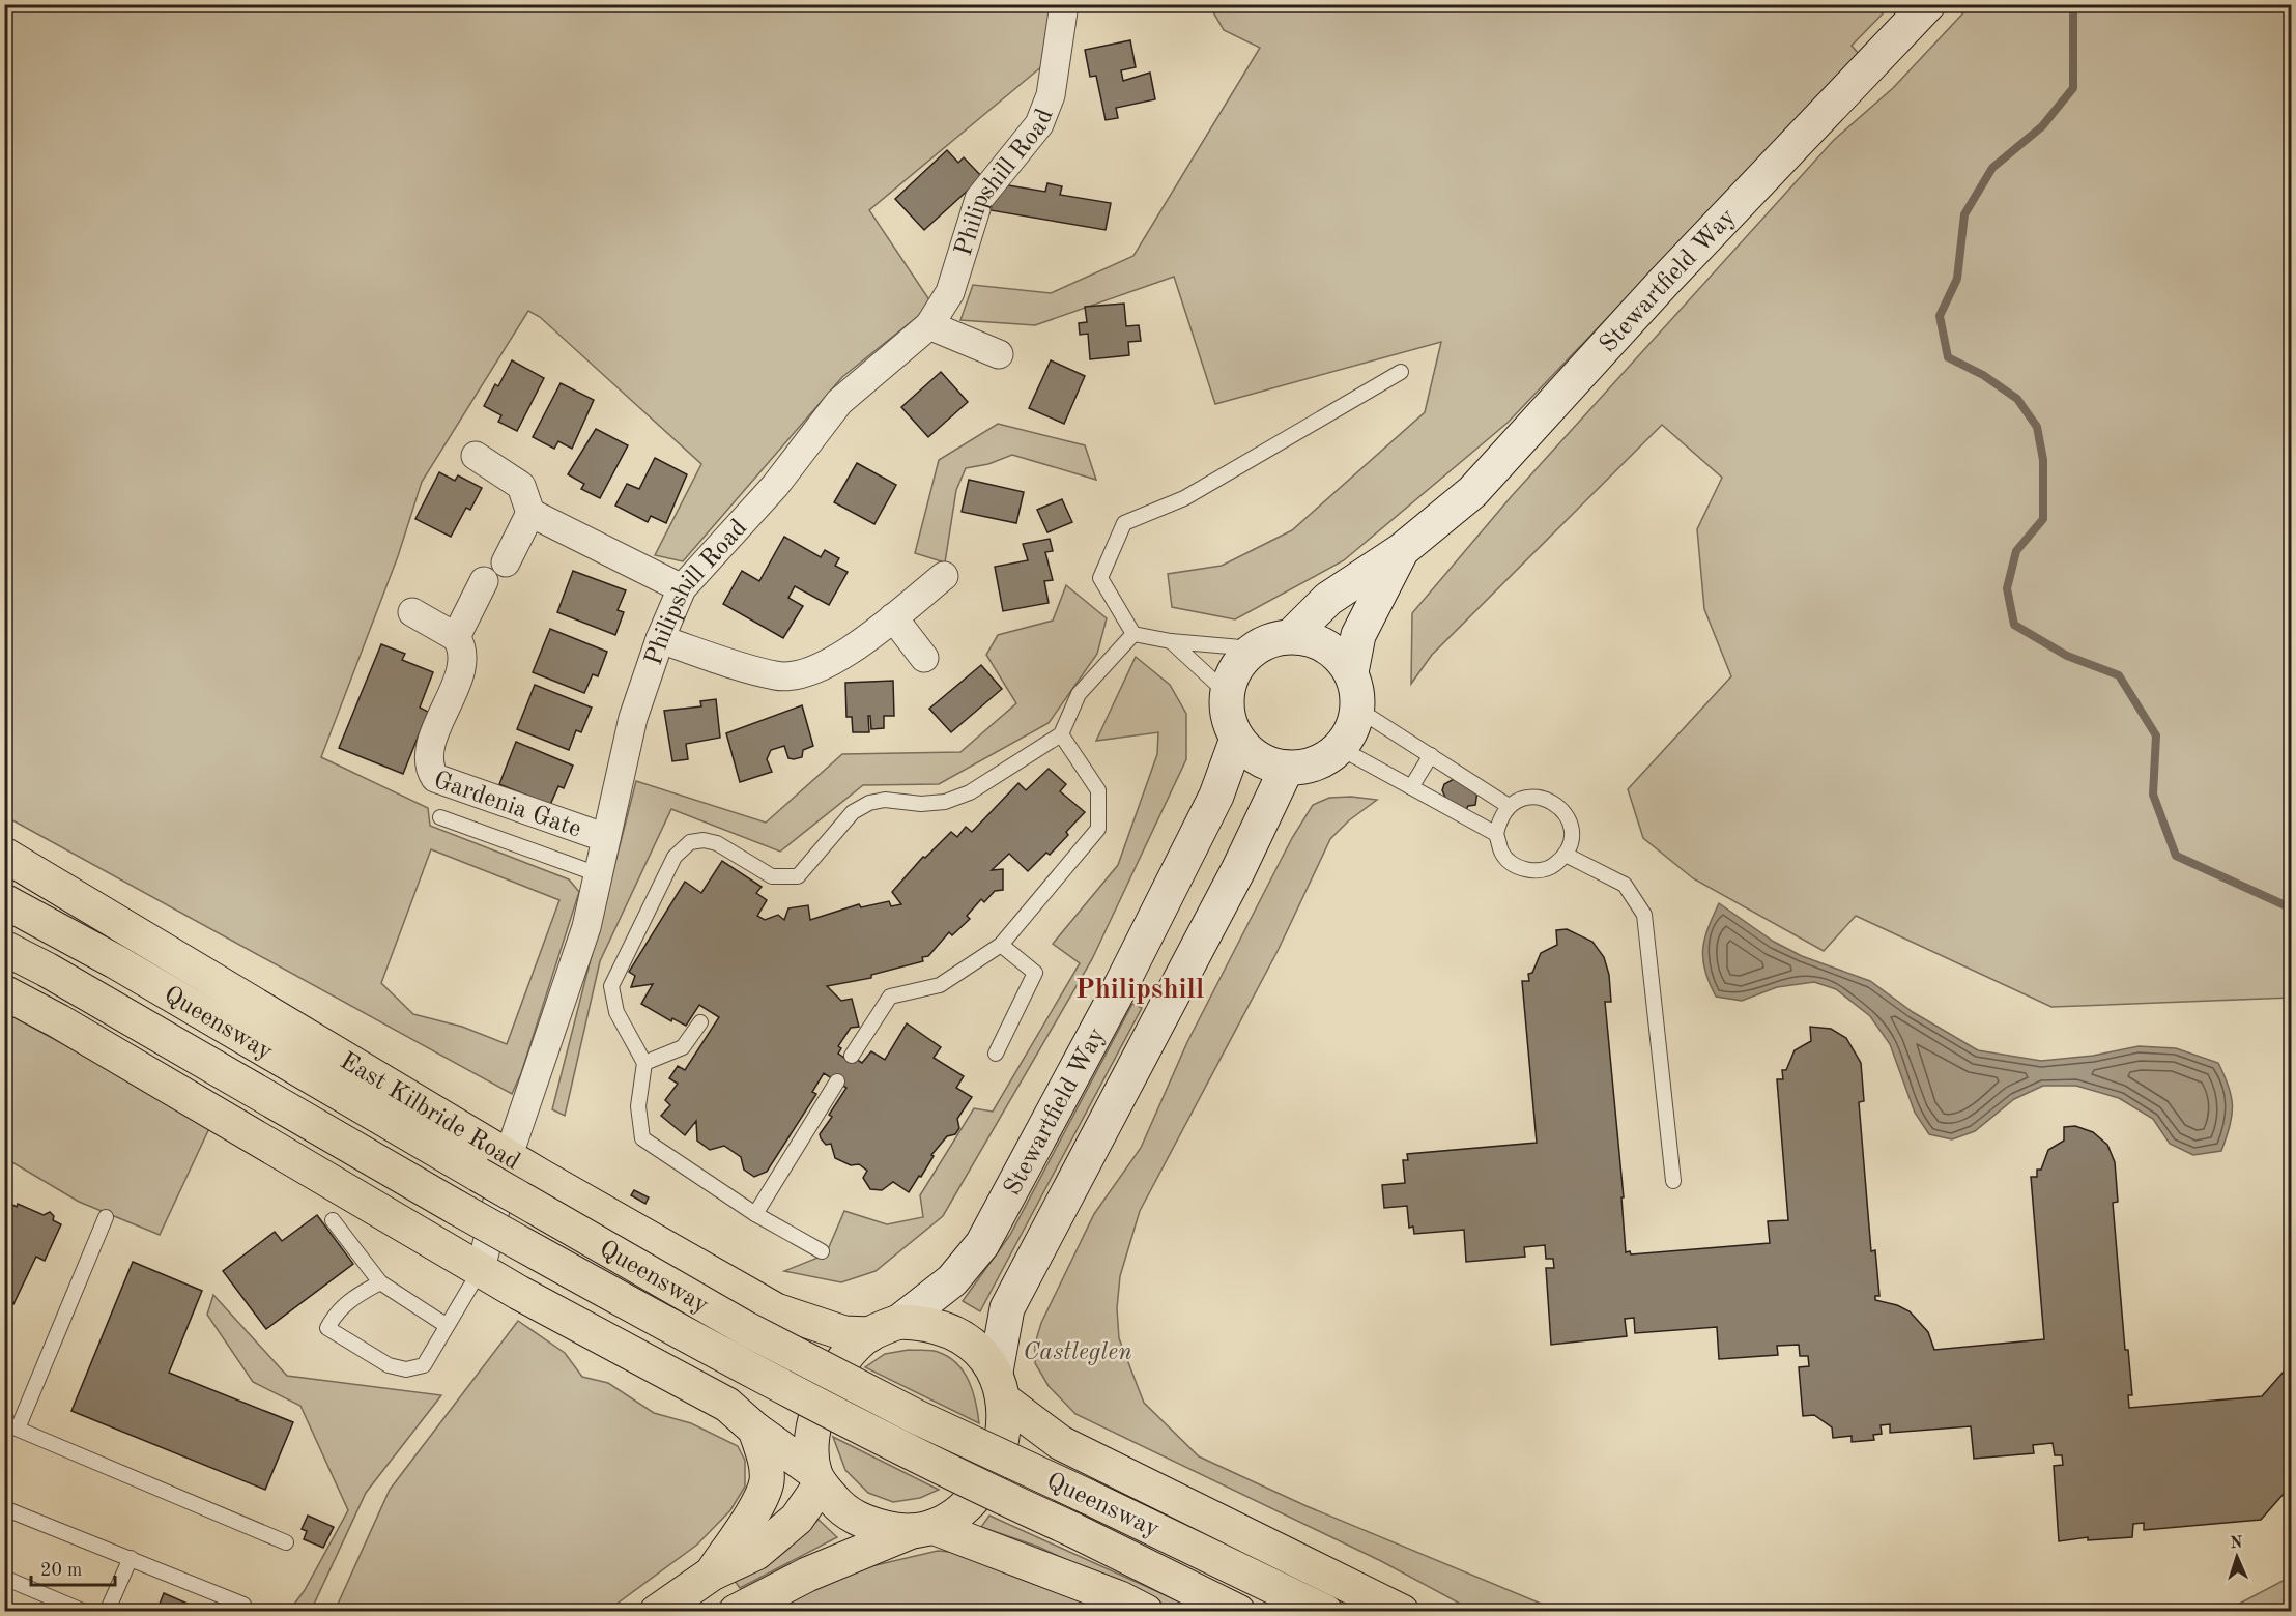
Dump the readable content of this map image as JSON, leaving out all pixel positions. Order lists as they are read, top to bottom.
{
  "streets": {
    "main road": ["Queensway", "East Kilbride Road"],
    "street": ["Philipshill Road", "Stewartfield Way", "Gardenia Gate"]
  },
  "crossings": [
    ["Philipshill Road", "Gardenia Gate"],
    ["Philipshill Road", "East Kilbride Road"],
    ["Stewartfield Way", "Queensway"],
    ["Stewartfield Way", "East Kilbride Road"],
    ["Queensway", "East Kilbride Road"]
  ],
  "districts": ["Philipshill"],
  "parks": ["Castleglen"],
  "scale_bar": "20 m",
  "north": "top"
}
